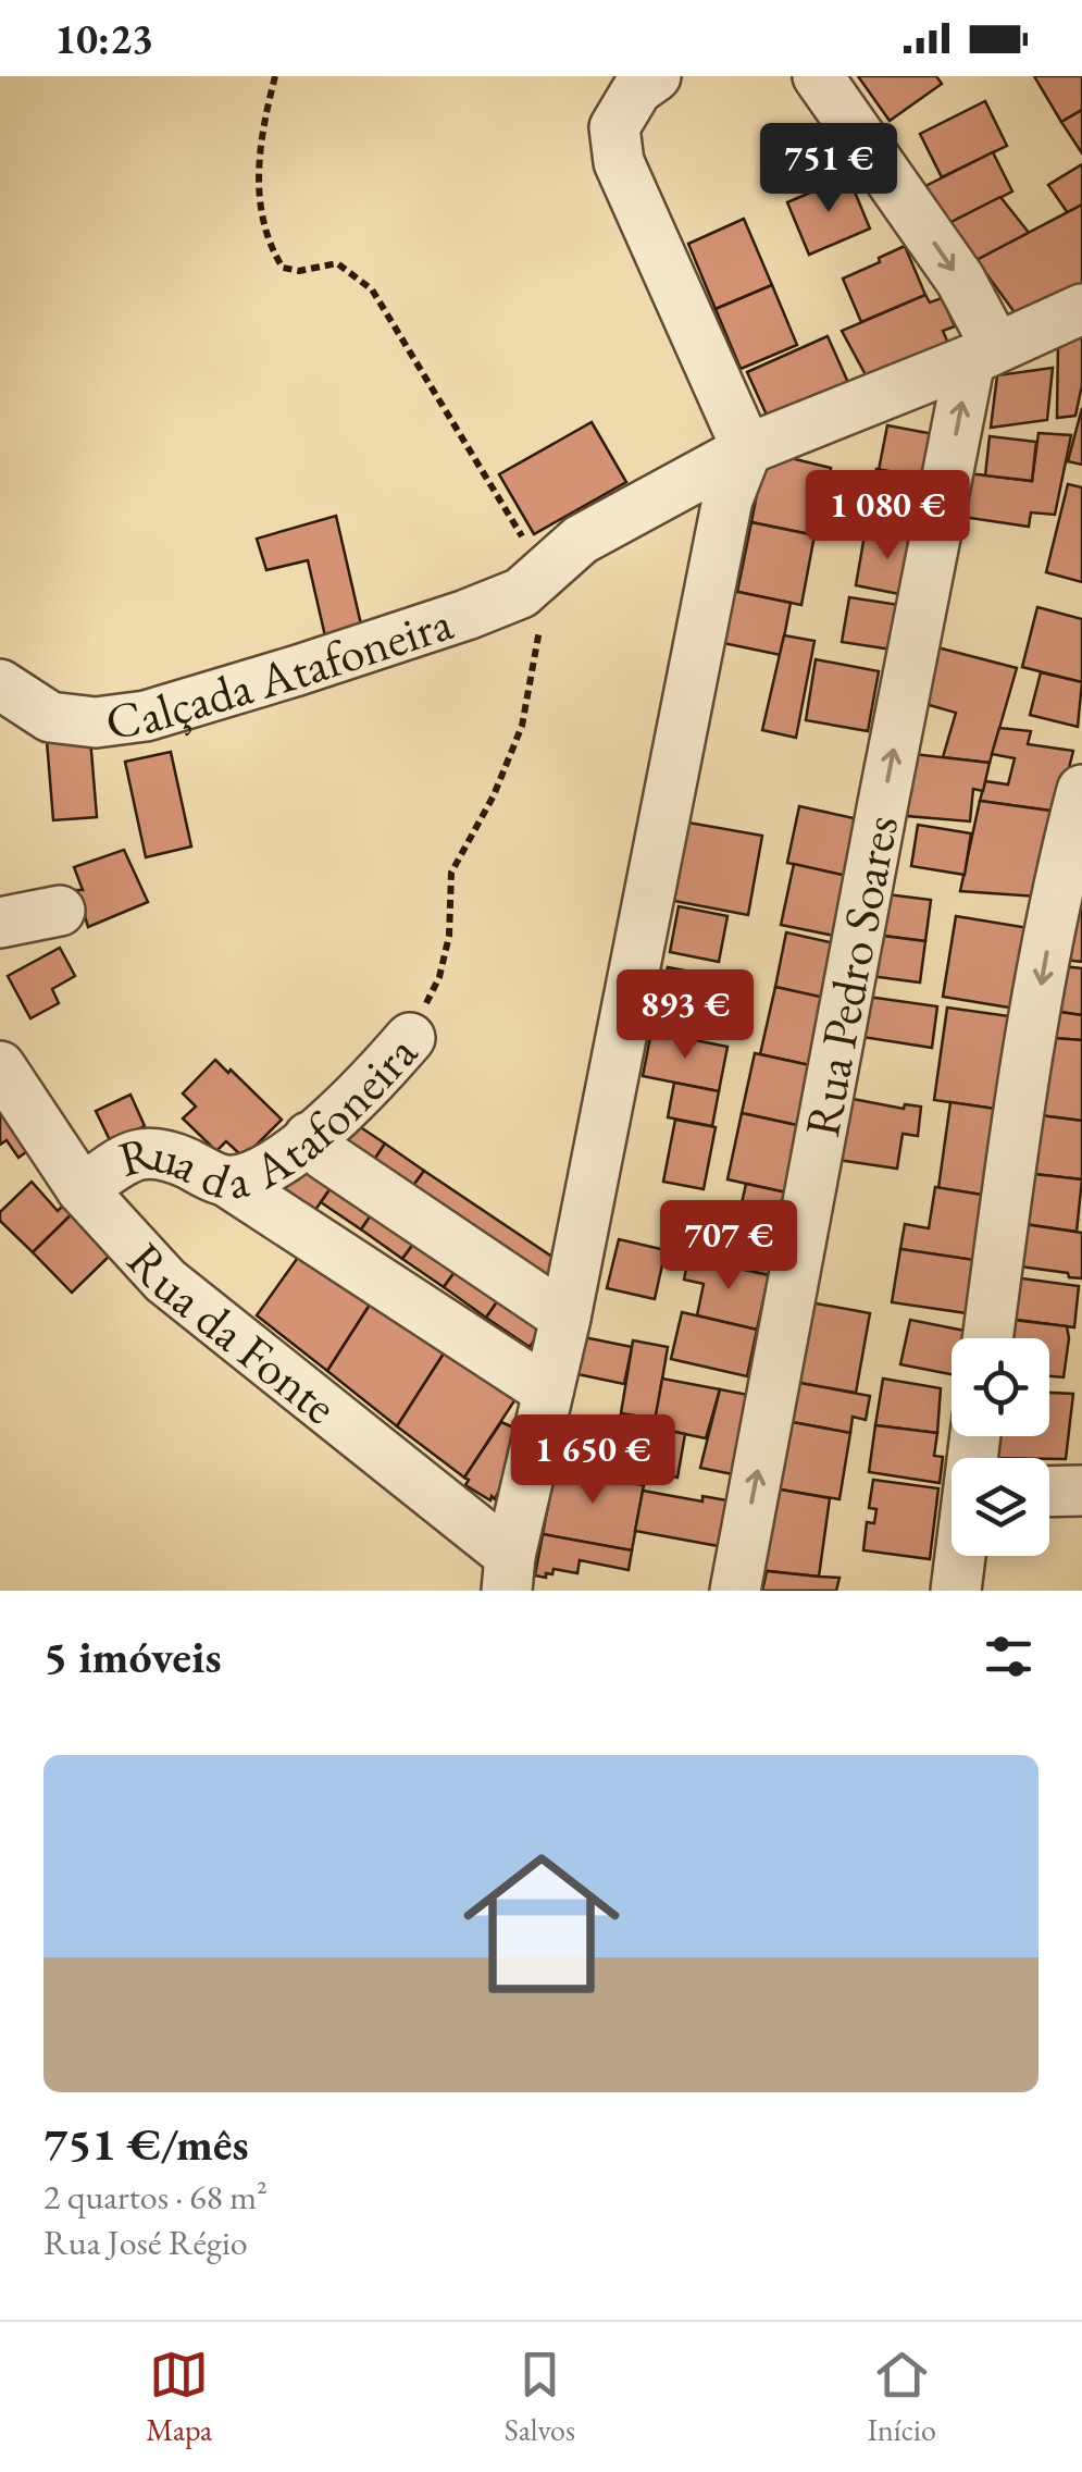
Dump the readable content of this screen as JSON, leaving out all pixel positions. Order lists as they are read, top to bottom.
{
  "streets": {
    "street": [
      "Calçada Atafoneira",
      "Rua Pedro Soares",
      "Rua da Atafoneira",
      "Rua da Fonte"
    ]
  },
  "crossings": [
    ["Calçada Atafoneira", "Rua Pedro Soares"],
    ["Calçada Atafoneira", "Rua da Atafoneira"],
    ["Rua da Atafoneira", "Rua da Fonte"]
  ],
  "page": {
    "status": "10:23",
    "price": [
      "751 €",
      "1 080 €",
      "893 €",
      "707 €",
      "1 650 €"
    ],
    "heading": "5 imóveis",
    "list": [
      {
        "name": "751 €/mês",
        "note": "2 quartos · 68 m² · Rua José Régio"
      }
    ],
    "tabs": ["Mapa", "Salvos", "Início"]
  }
}
